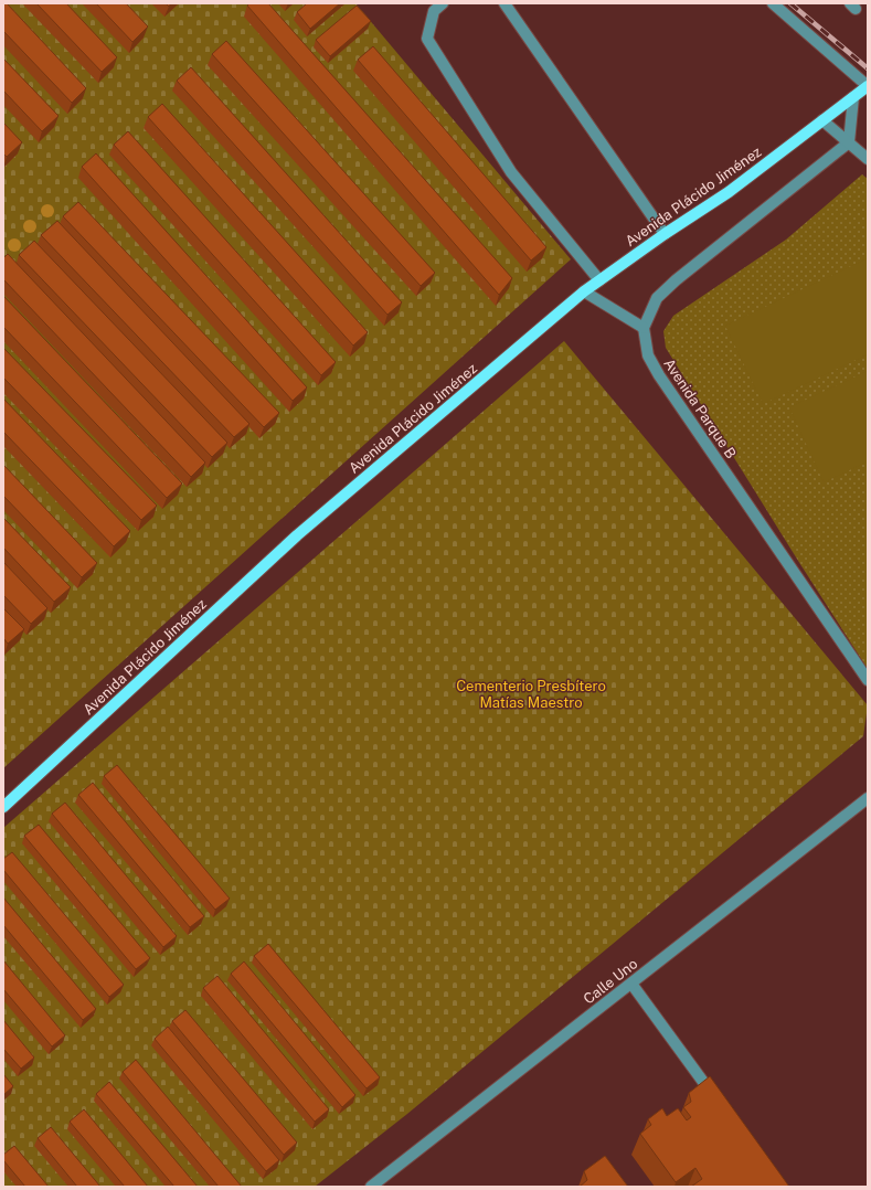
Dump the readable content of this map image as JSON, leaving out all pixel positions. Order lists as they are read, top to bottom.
{
  "streets": {
    "main road": ["Avenida Plácido Jiménez"],
    "street": ["Avenida Parque B", "Calle Uno"]
  },
  "parks": ["Cementerio Presbítero Matías Maestro"]
}
